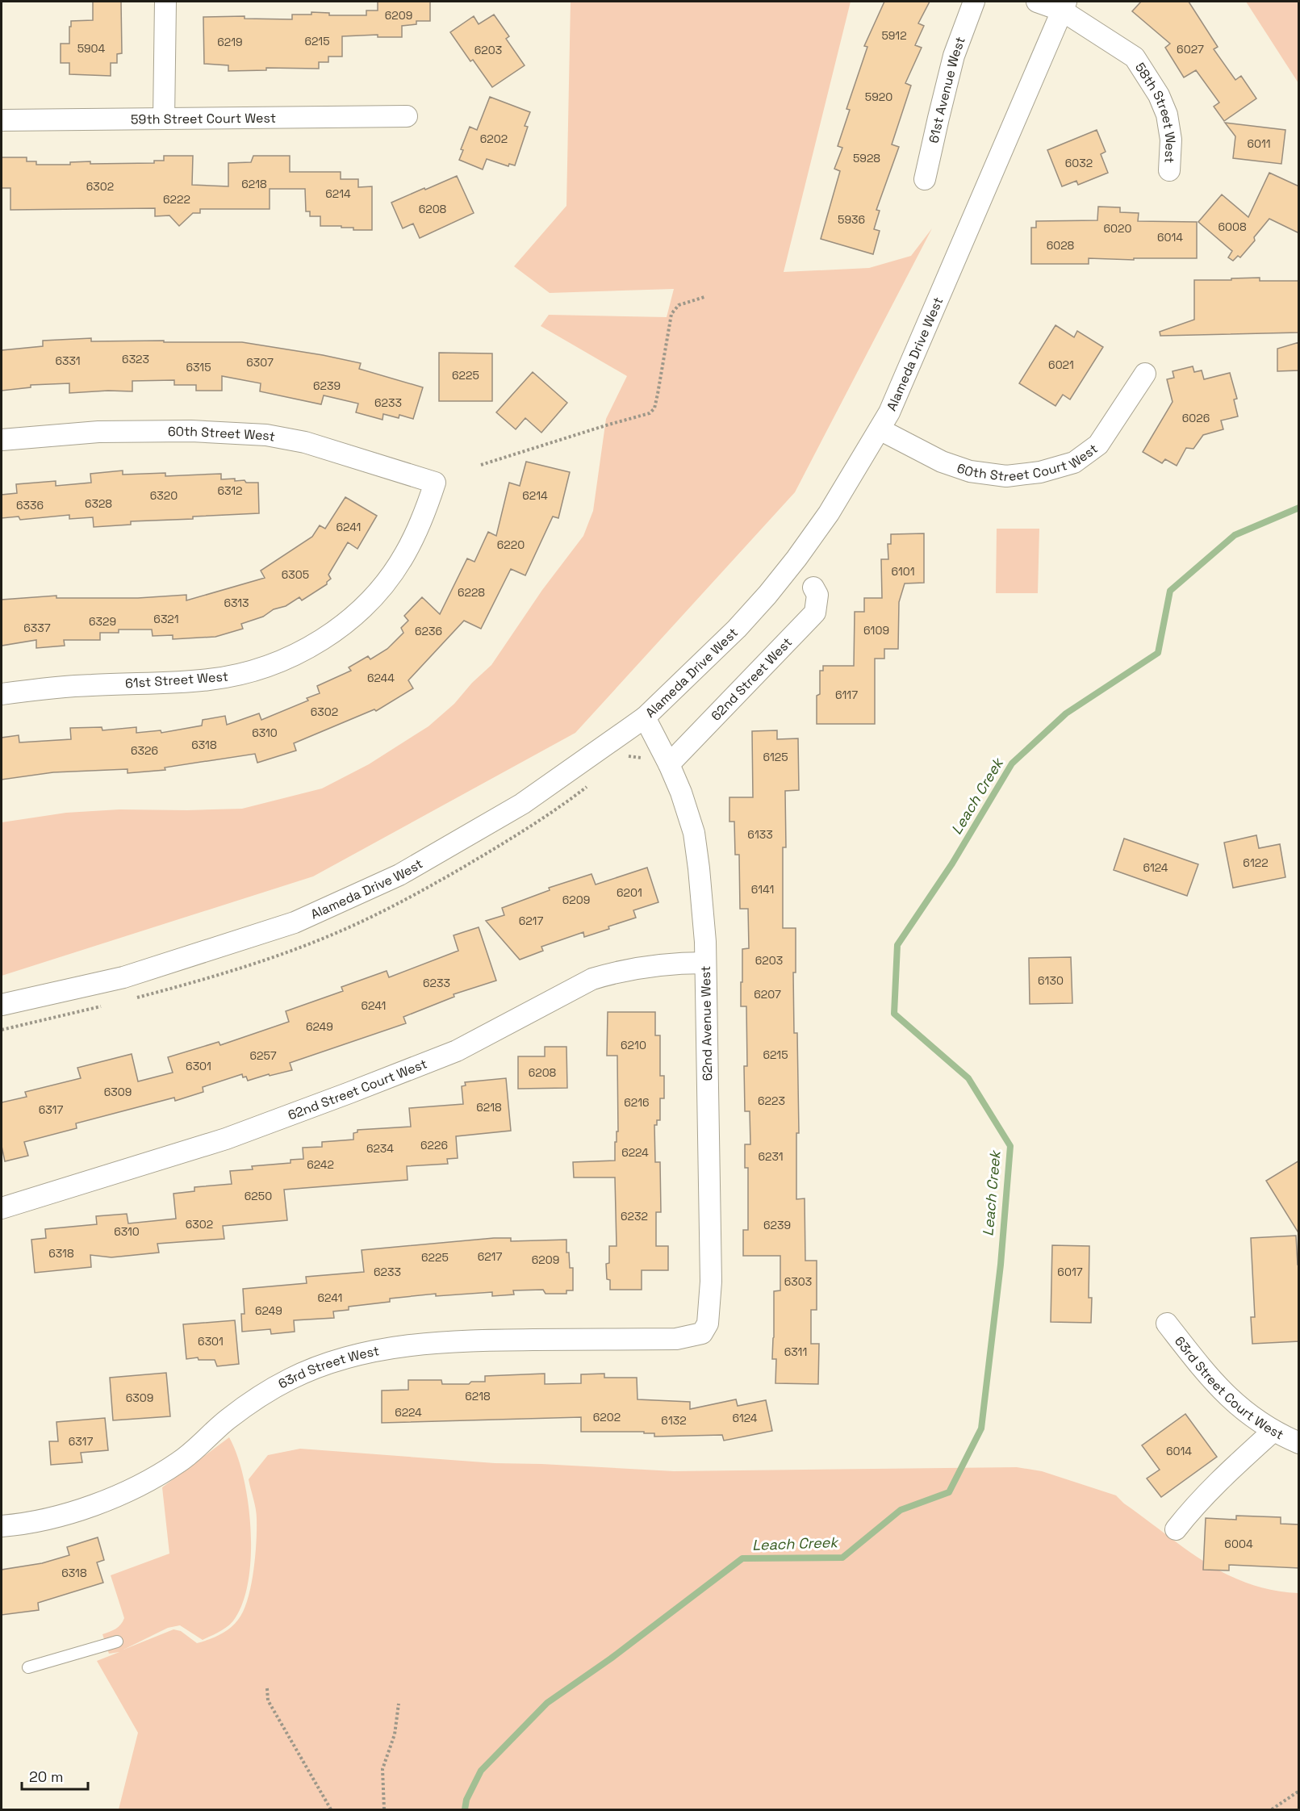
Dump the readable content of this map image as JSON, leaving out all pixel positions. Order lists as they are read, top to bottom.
{
  "streets": {
    "street": [
      "61st Avenue West",
      "58th Street West",
      "59th Street Court West",
      "Alameda Drive West",
      "60th Street West",
      "60th Street Court West",
      "62nd Street West",
      "61st Street West",
      "62nd Avenue West",
      "62nd Street Court West",
      "63rd Street West",
      "63rd Street Court West"
    ]
  },
  "crossings": [
    ["58th Street West", "Alameda Drive West"],
    ["Alameda Drive West", "60th Street Court West"],
    ["Alameda Drive West", "62nd Avenue West"],
    ["60th Street West", "61st Street West"],
    ["62nd Street West", "62nd Avenue West"],
    ["62nd Avenue West", "62nd Street Court West"],
    ["62nd Avenue West", "63rd Street West"]
  ],
  "water": ["Leach Creek"],
  "house_numbers": [
    "6209",
    "5912",
    "6215",
    "6219",
    "5904",
    "6027",
    "6203",
    "5920",
    "6202",
    "6011",
    "5928",
    "6032",
    "6218",
    "6302",
    "6214",
    "6222",
    "6208",
    "5936",
    "6008",
    "6020",
    "6014",
    "6028",
    "6323",
    "6331",
    "6307",
    "6021",
    "6315",
    "6225",
    "6239",
    "6233",
    "6026",
    "6312",
    "6320",
    "6214",
    "6328",
    "6336",
    "6241",
    "6220",
    "6101",
    "6305",
    "6228",
    "6313",
    "6321",
    "6329",
    "6337",
    "6109",
    "6236",
    "6244",
    "6117",
    "6302",
    "6310",
    "6318",
    "6326",
    "6125",
    "6133",
    "6122",
    "6124",
    "6141",
    "6201",
    "6209",
    "6217",
    "6203",
    "6130",
    "6233",
    "6207",
    "6241",
    "6249",
    "6210",
    "6215",
    "6257",
    "6301",
    "6208",
    "6309",
    "6223",
    "6216",
    "6218",
    "6317",
    "6226",
    "6234",
    "6224",
    "6231",
    "6242",
    "6250",
    "6232",
    "6302",
    "6239",
    "6310",
    "6318",
    "6217",
    "6225",
    "6209",
    "6233",
    "6017",
    "6303",
    "6241",
    "6249",
    "6301",
    "6311",
    "6218",
    "6309",
    "6224",
    "6202",
    "6124",
    "6132",
    "6317",
    "6014",
    "6004",
    "6318"
  ],
  "scale_bar": "20 m"
}
